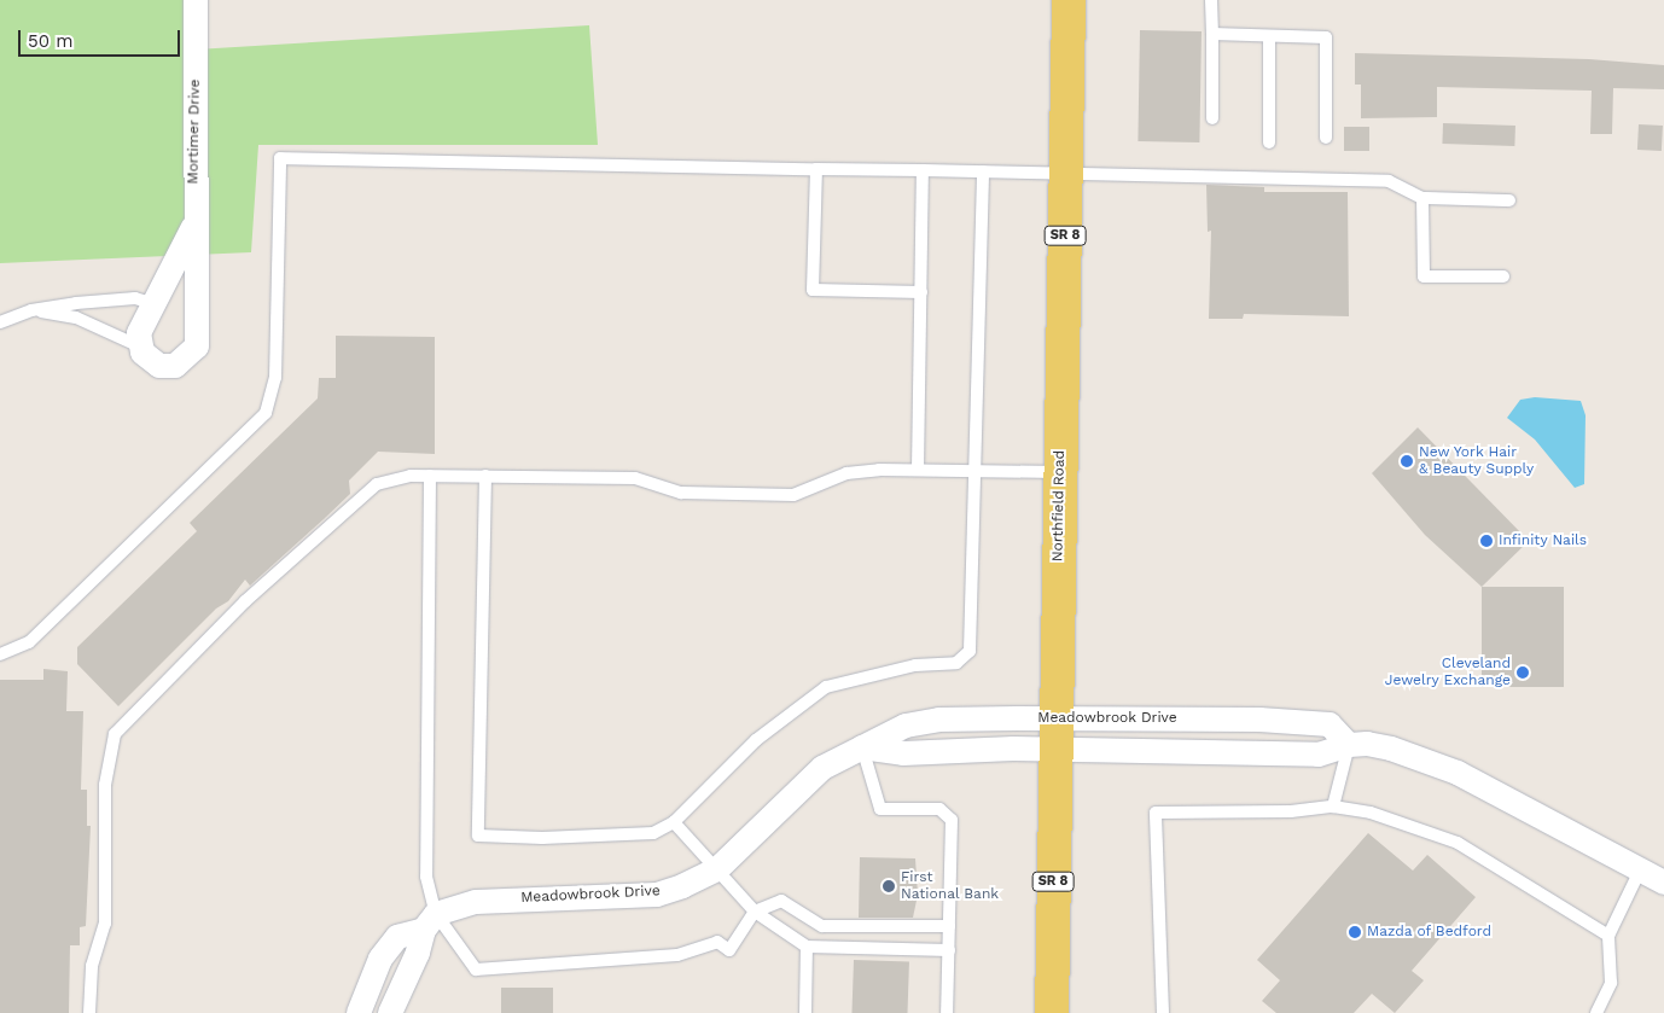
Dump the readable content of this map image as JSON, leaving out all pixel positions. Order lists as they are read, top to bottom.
{
  "streets": {
    "main road": ["SR 8", "Northfield Road"],
    "street": ["Mortimer Drive", "Meadowbrook Drive"]
  },
  "crossings": [
    ["Northfield Road", "Meadowbrook Drive"]
  ],
  "places": [
    "New York Hair & Beauty Supply",
    "Infinity Nails",
    "Cleveland Jewelry Exchange",
    "First National Bank",
    "Mazda of Bedford"
  ],
  "scale_bar": "50 m"
}
